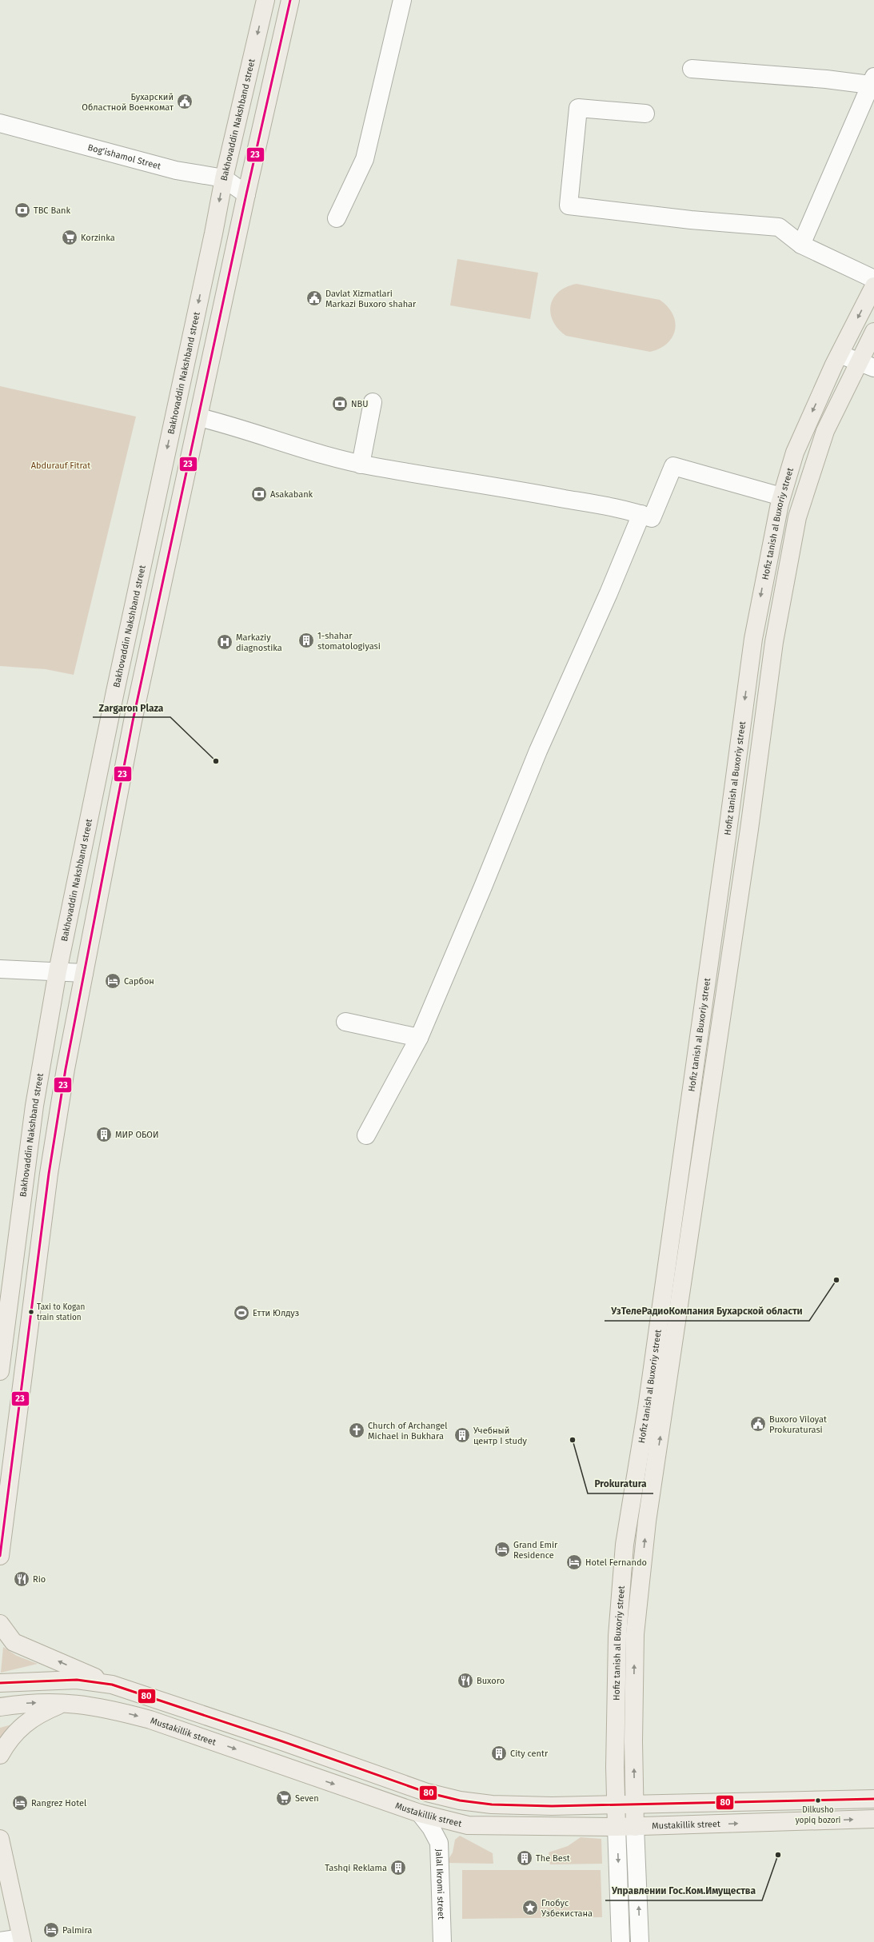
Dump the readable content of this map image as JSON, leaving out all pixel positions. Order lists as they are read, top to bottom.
{
  "streets": {
    "main road": ["Bakhovaddin Nakshband street", "Hofiz tanish al Buxoriy street", "Mustakillik street"],
    "street": ["Bog'ishamol Street", "Jalal Ikromi street"]
  },
  "crossings": [
    ["Bakhovaddin Nakshband street", "Bog'ishamol Street"],
    ["Hofiz tanish al Buxoriy street", "Mustakillik street"],
    ["Mustakillik street", "Jalal Ikromi street"]
  ],
  "parks": ["Abdurauf Fitrat"],
  "places": {
    "public building": ["Бухарский Областной Военкомат", "Davlat Xizmatlari Markazi Buxoro shahar", "Buxoro Viloyat Prokuraturasi"],
    "bank": ["TBC Bank", "NBU", "Asakabank"],
    "supermarket": ["Korzinka", "Seven"],
    "building": [
      "1-shahar stomatologiyasi",
      "МИР ОБОИ",
      "Учебный центр I study",
      "City centr",
      "The Best",
      "Tashqi Reklama"
    ],
    "hospital": ["Markaziy diagnostika"],
    "other": [
      "Zargaron Plaza",
      "УзТелеРадиоКомпания Бухарской области",
      "Taxi to Kogan train station",
      "Prokuratura",
      "Dilkusho yopiq bozori",
      "Управлении Гос.Ком.Имущества"
    ],
    "hotel": [
      "Сарбон",
      "Grand Emir Residence",
      "Hotel Fernando",
      "Rangrez Hotel",
      "Palmira"
    ],
    "sports": ["Етти Юлдуз"],
    "church": ["Church of Archangel Michael in Bukhara"],
    "restaurant": ["Rio", "Buxoro"],
    "place": ["Глобус Узбекистана"]
  },
  "lines": ["transit line 23", "transit line 80"]
}
